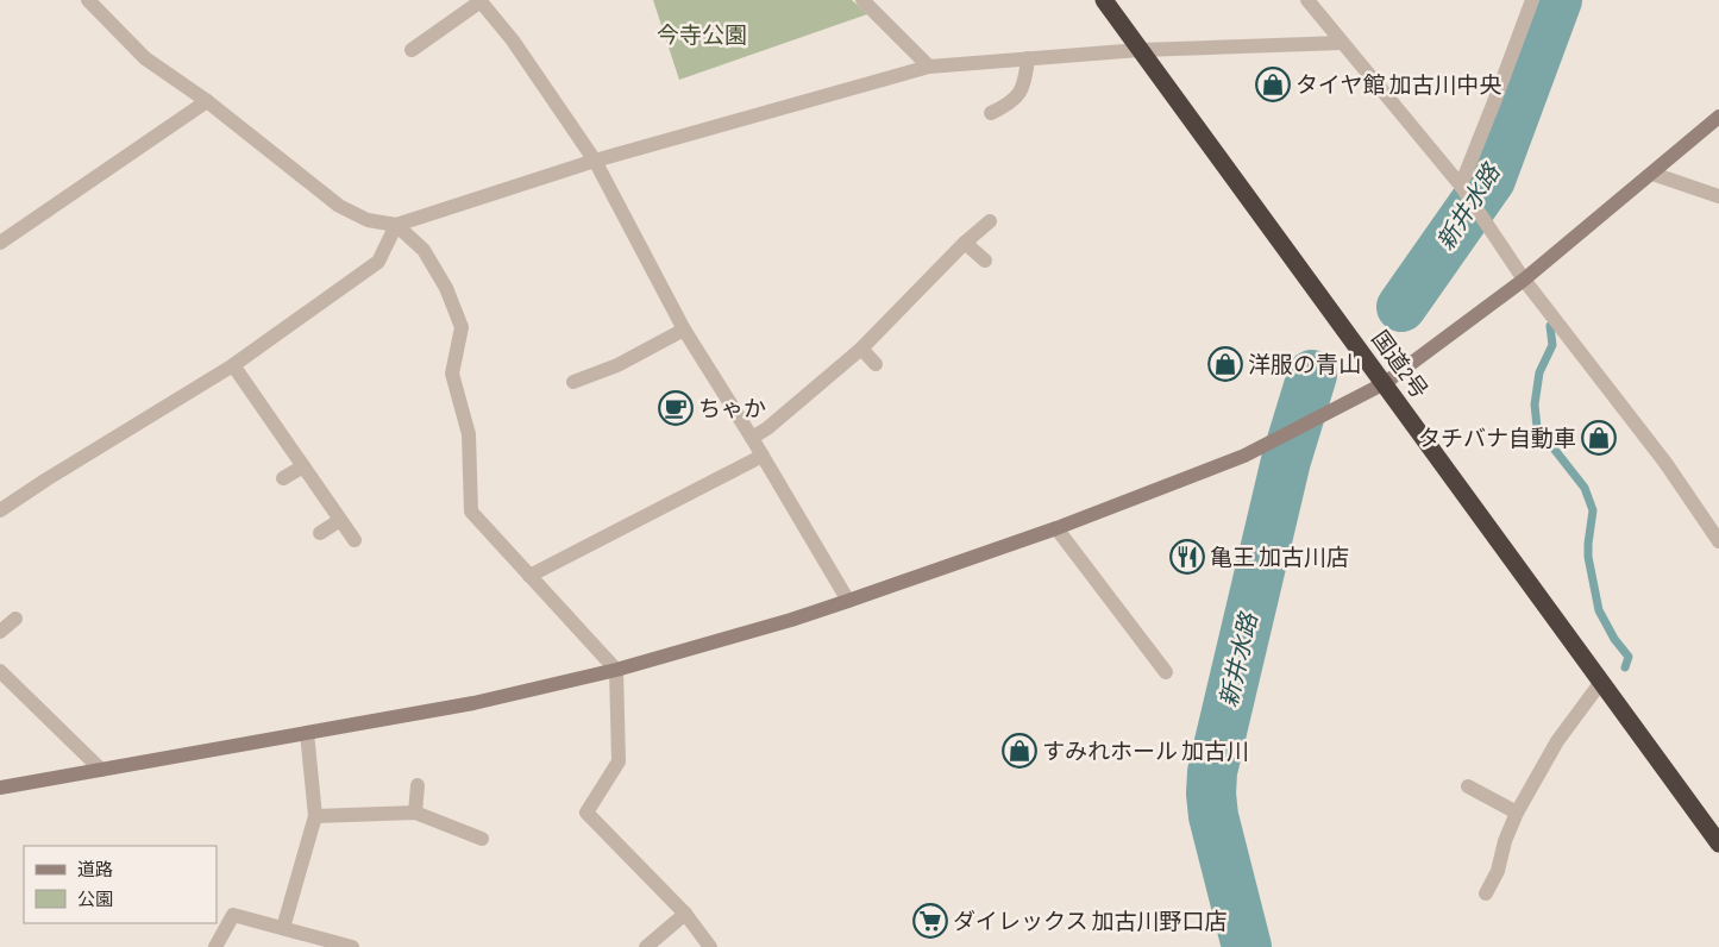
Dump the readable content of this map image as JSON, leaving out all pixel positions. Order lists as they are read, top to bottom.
{
  "streets": {
    "highway": ["国道2号"]
  },
  "water": ["新井水路"],
  "parks": ["今寺公園"],
  "places": {
    "shop": [
      "タイヤ館 加古川中央",
      "洋服の青山",
      "タチバナ自動車",
      "すみれホール 加古川"
    ],
    "cafe": ["ちゃか"],
    "restaurant": ["亀王 加古川店"],
    "supermarket": ["ダイレックス 加古川野口店"]
  },
  "legend": ["道路", "公園"]
}
